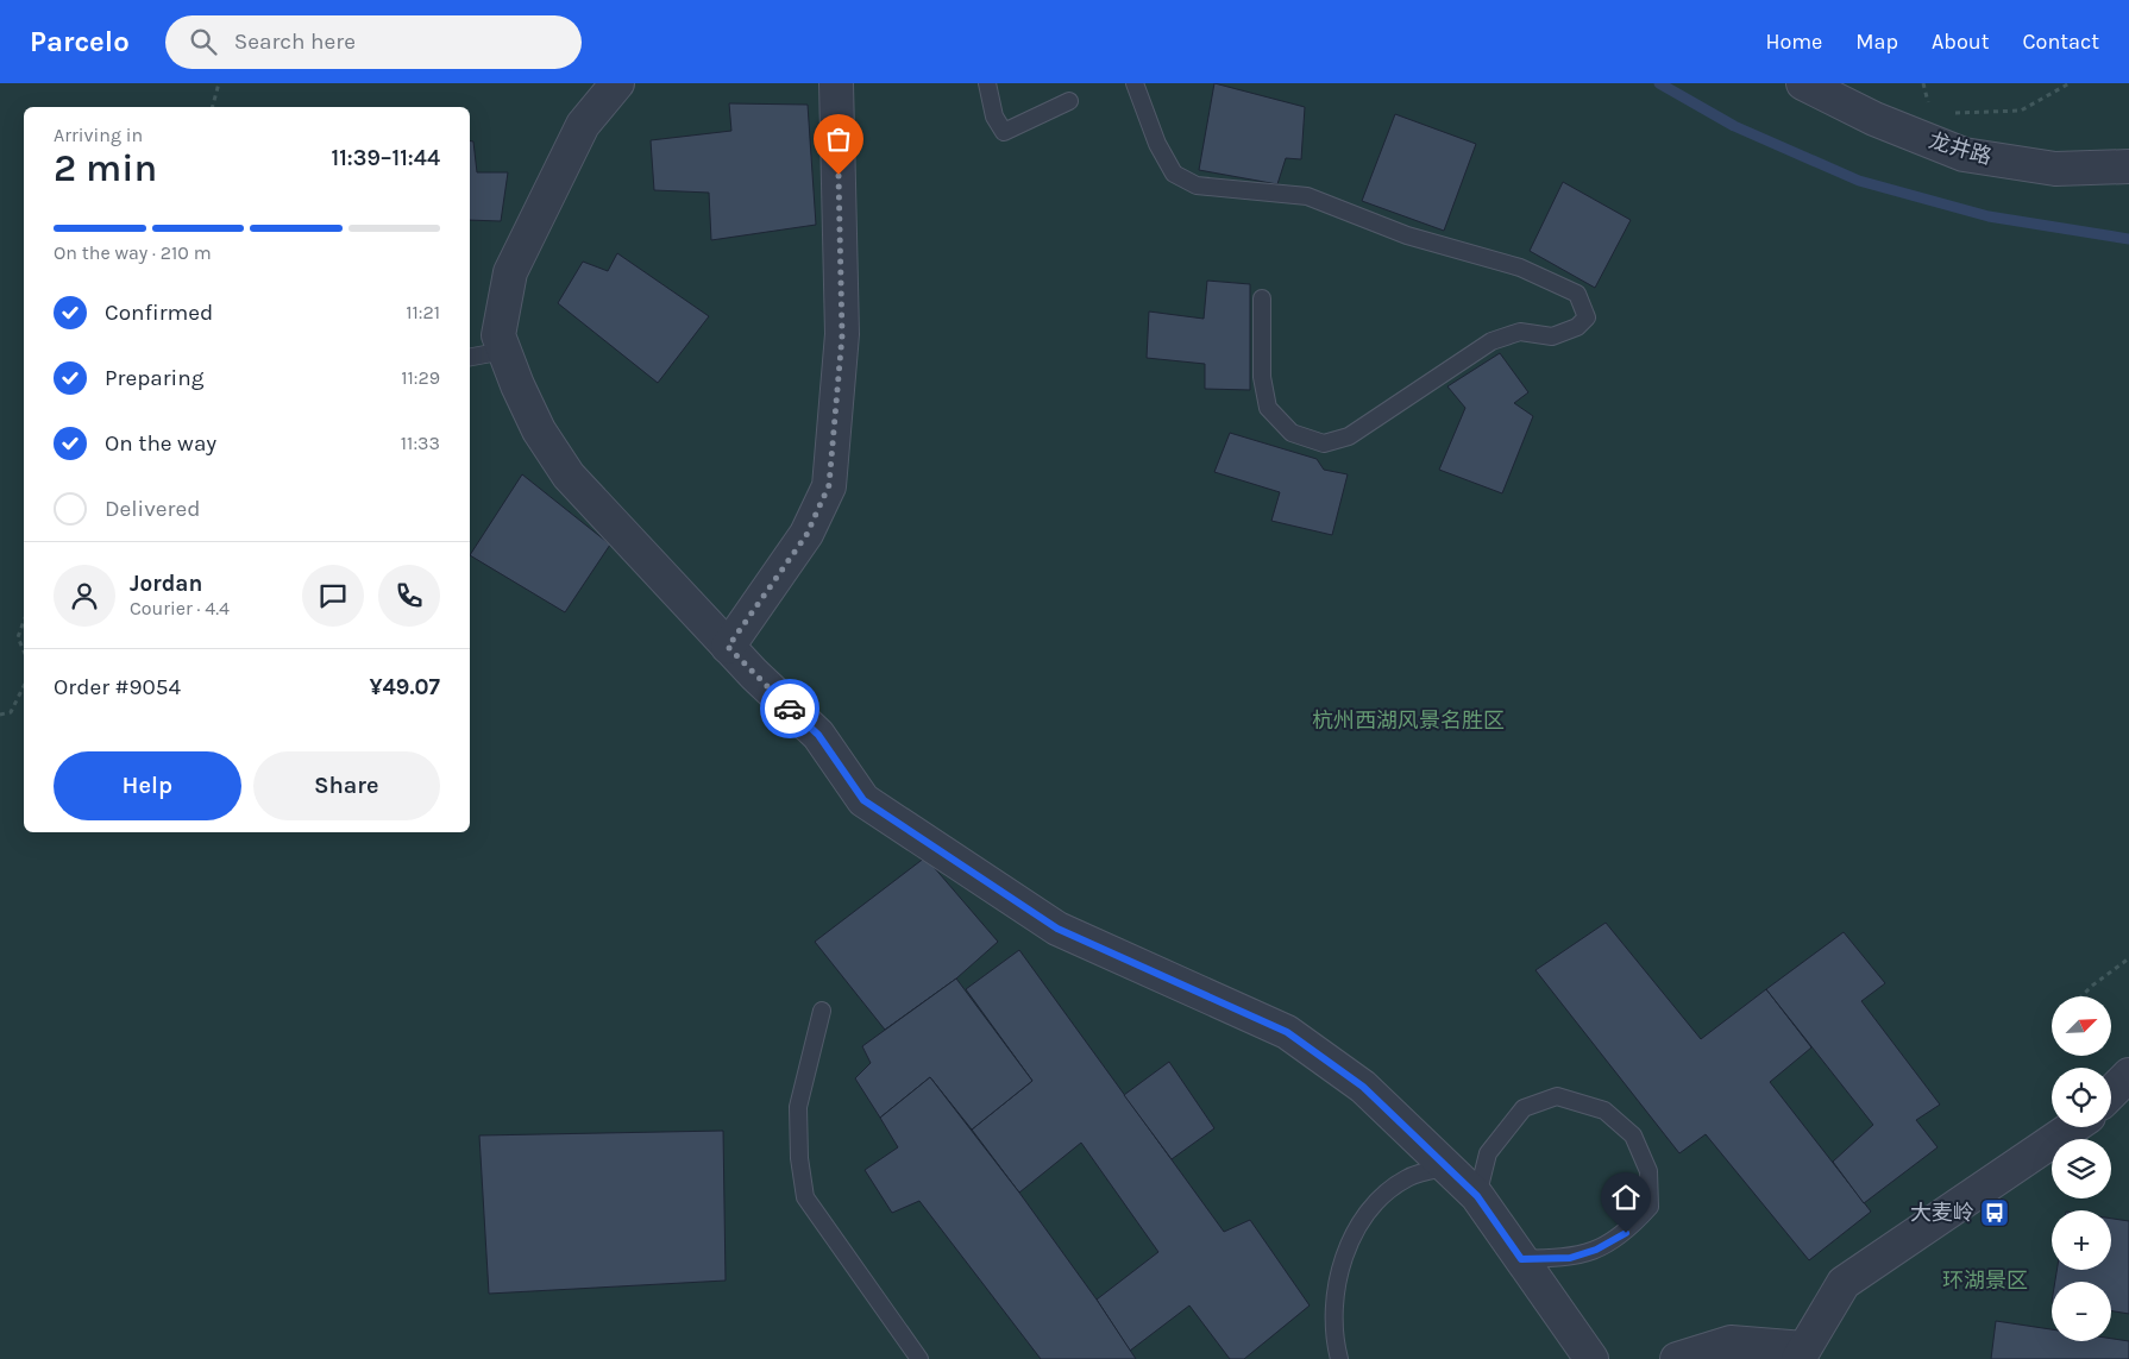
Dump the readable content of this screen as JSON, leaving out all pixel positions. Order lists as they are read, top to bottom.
{
  "streets": {
    "street": ["龙井路"]
  },
  "parks": ["杭州西湖风景名胜区", "环湖景区"],
  "places": {
    "bus stop": ["大麦岭"]
  },
  "north": "top right",
  "page": {
    "header": "Parcelo",
    "search": "Search here",
    "nav": [
      "Home",
      "Map",
      "About",
      "Contact"
    ],
    "heading": ["2 min", "Arriving in", "11:39–11:44"],
    "panel": [
      "Jordan",
      "Courier · 4.4",
      "Order #9054",
      "¥49.07"
    ],
    "bar": "On the way · 210 m",
    "list": [
      ["Confirmed", "11:21"],
      ["Preparing", "11:29"],
      ["On the way", "11:33"],
      "Delivered"
    ],
    "buttons": ["Help", "Share"],
    "map_buttons": ["+", "−"]
  }
}
